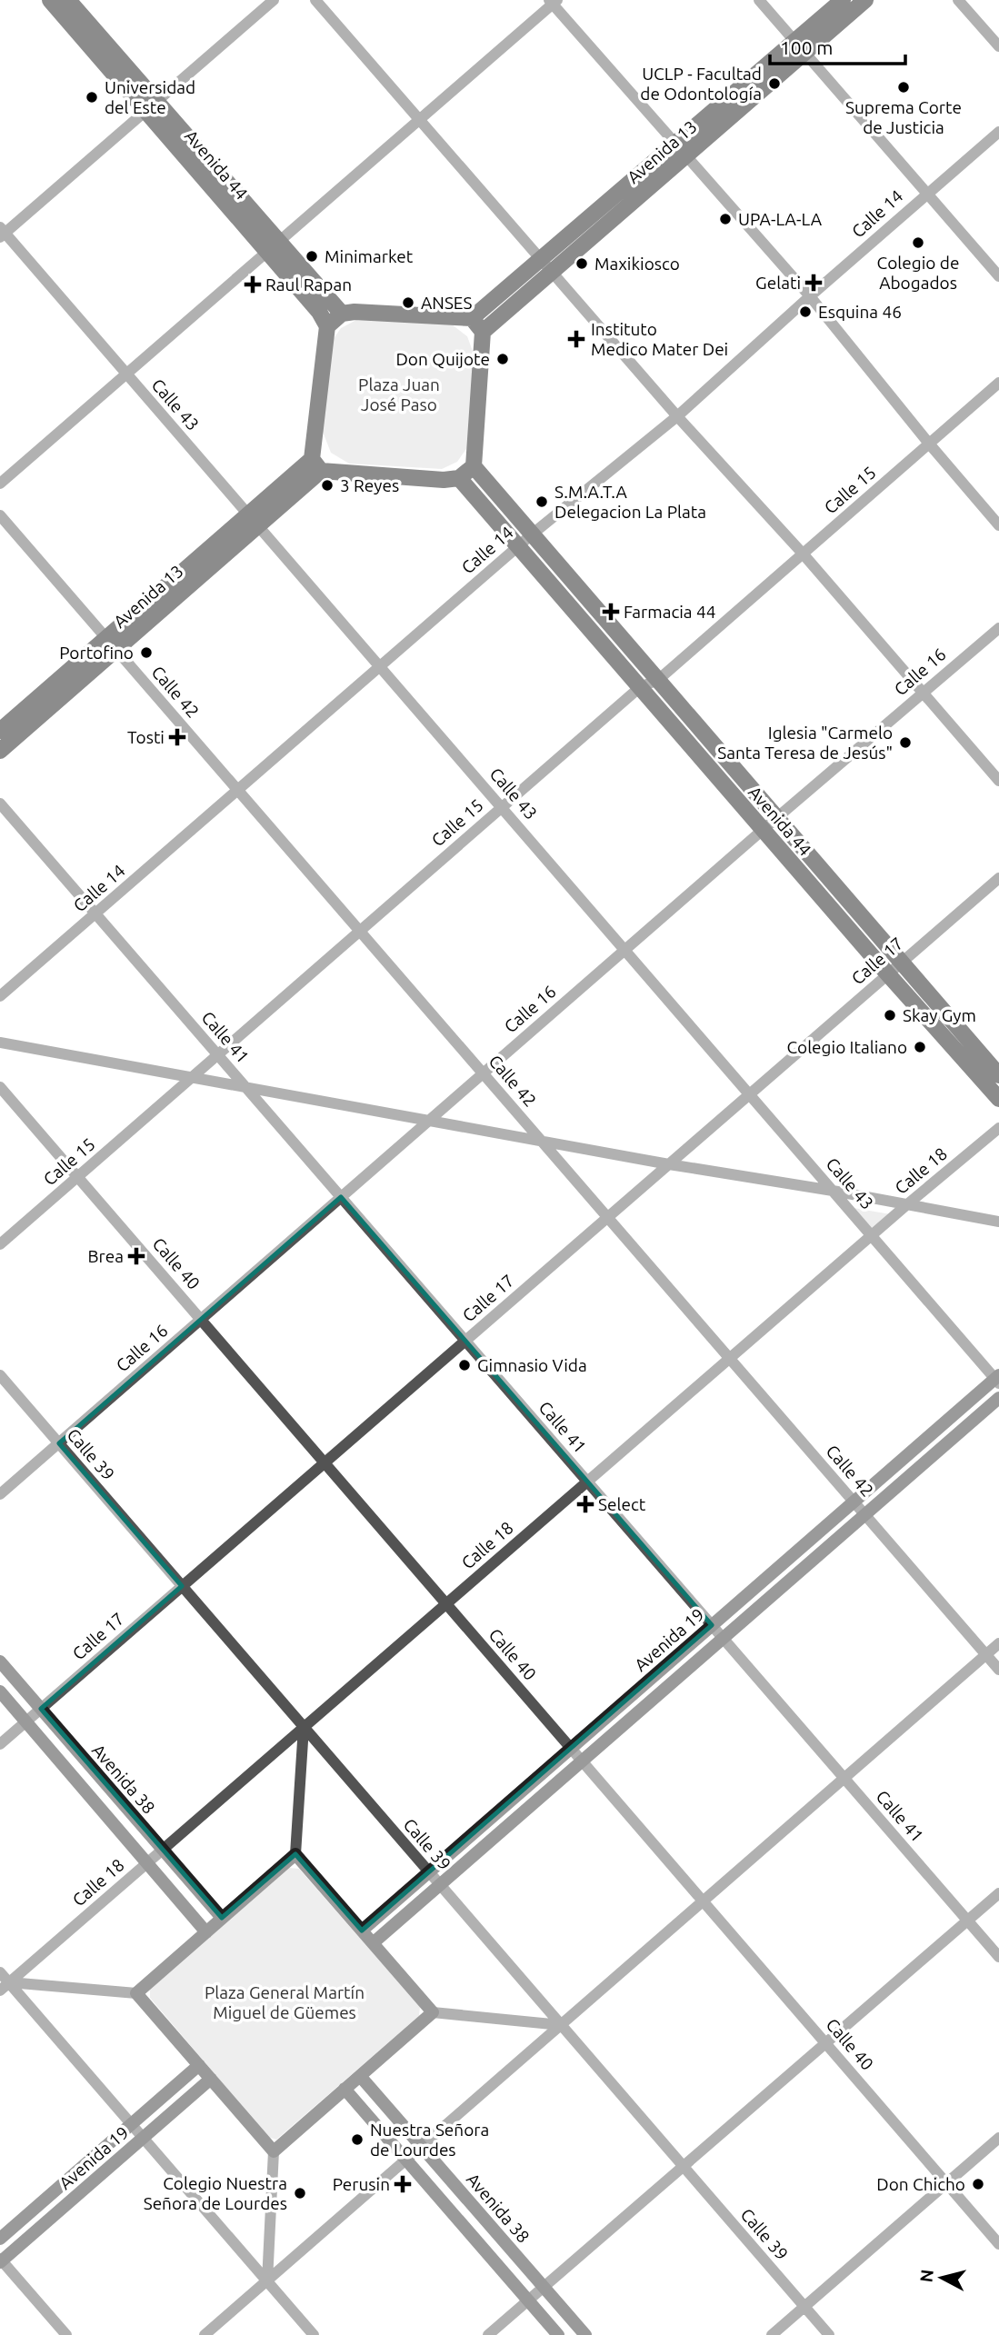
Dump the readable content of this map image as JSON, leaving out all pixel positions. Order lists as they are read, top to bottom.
{
  "streets": {
    "main road": [
      "Avenida 13",
      "Avenida 44",
      "Avenida 19",
      "Avenida 38"
    ],
    "street": [
      "Calle 14",
      "Calle 43",
      "Calle 15",
      "Calle 16",
      "Calle 42",
      "Calle 17",
      "Calle 41",
      "Calle 18",
      "Calle 40",
      "Calle 39"
    ]
  },
  "crossings": [
    ["Avenida 13", "Calle 43"],
    ["Avenida 13", "Calle 42"],
    ["Avenida 44", "Calle 14"],
    ["Avenida 44", "Calle 15"],
    ["Avenida 44", "Calle 16"],
    ["Avenida 44", "Calle 17"],
    ["Calle 14", "Calle 43"],
    ["Calle 14", "Calle 42"],
    ["Calle 14", "Calle 41"],
    ["Calle 43", "Calle 15"],
    ["Calle 43", "Calle 16"],
    ["Calle 43", "Calle 17"],
    ["Calle 43", "Calle 18"],
    ["Calle 43", "Avenida 19"],
    ["Calle 15", "Calle 42"],
    ["Calle 15", "Calle 41"],
    ["Calle 15", "Calle 40"],
    ["Calle 16", "Calle 42"],
    ["Calle 16", "Calle 41"],
    ["Calle 16", "Calle 40"],
    ["Calle 16", "Calle 39"],
    ["Calle 42", "Calle 17"],
    ["Calle 42", "Calle 18"],
    ["Calle 42", "Avenida 19"],
    ["Calle 17", "Calle 41"],
    ["Calle 17", "Calle 40"],
    ["Calle 17", "Calle 39"],
    ["Calle 17", "Avenida 38"],
    ["Calle 41", "Calle 18"],
    ["Calle 41", "Avenida 19"],
    ["Calle 18", "Calle 40"],
    ["Calle 18", "Calle 39"],
    ["Calle 18", "Avenida 38"],
    ["Calle 40", "Avenida 19"],
    ["Calle 39", "Avenida 19"]
  ],
  "parks": ["Plaza Juan José Paso", "Plaza General Martín Miguel de Güemes"],
  "places": {
    "other": [
      "UCLP - Facultad de Odontología",
      "Suprema Corte de Justicia",
      "Universidad del Este",
      "UPA-LA-LA",
      "Colegio de Abogados",
      "Minimarket",
      "Maxikiosco",
      "ANSES",
      "Esquina 46",
      "Don Quijote",
      "3 Reyes",
      "S.M.A.T.A Delegacion La Plata",
      "Portofino",
      "Iglesia \"Carmelo Santa Teresa de Jesús\"",
      "Skay Gym",
      "Colegio Italiano",
      "Gimnasio Vida",
      "Nuestra Señora de Lourdes",
      "Don Chicho",
      "Colegio Nuestra Señora de Lourdes"
    ],
    "health": [
      "Gelati",
      "Raul Rapan",
      "Instituto Medico Mater Dei",
      "Farmacia 44",
      "Tosti",
      "Brea",
      "Select",
      "Perusin"
    ]
  },
  "scale_bar": "100 m",
  "north": "left"
}
